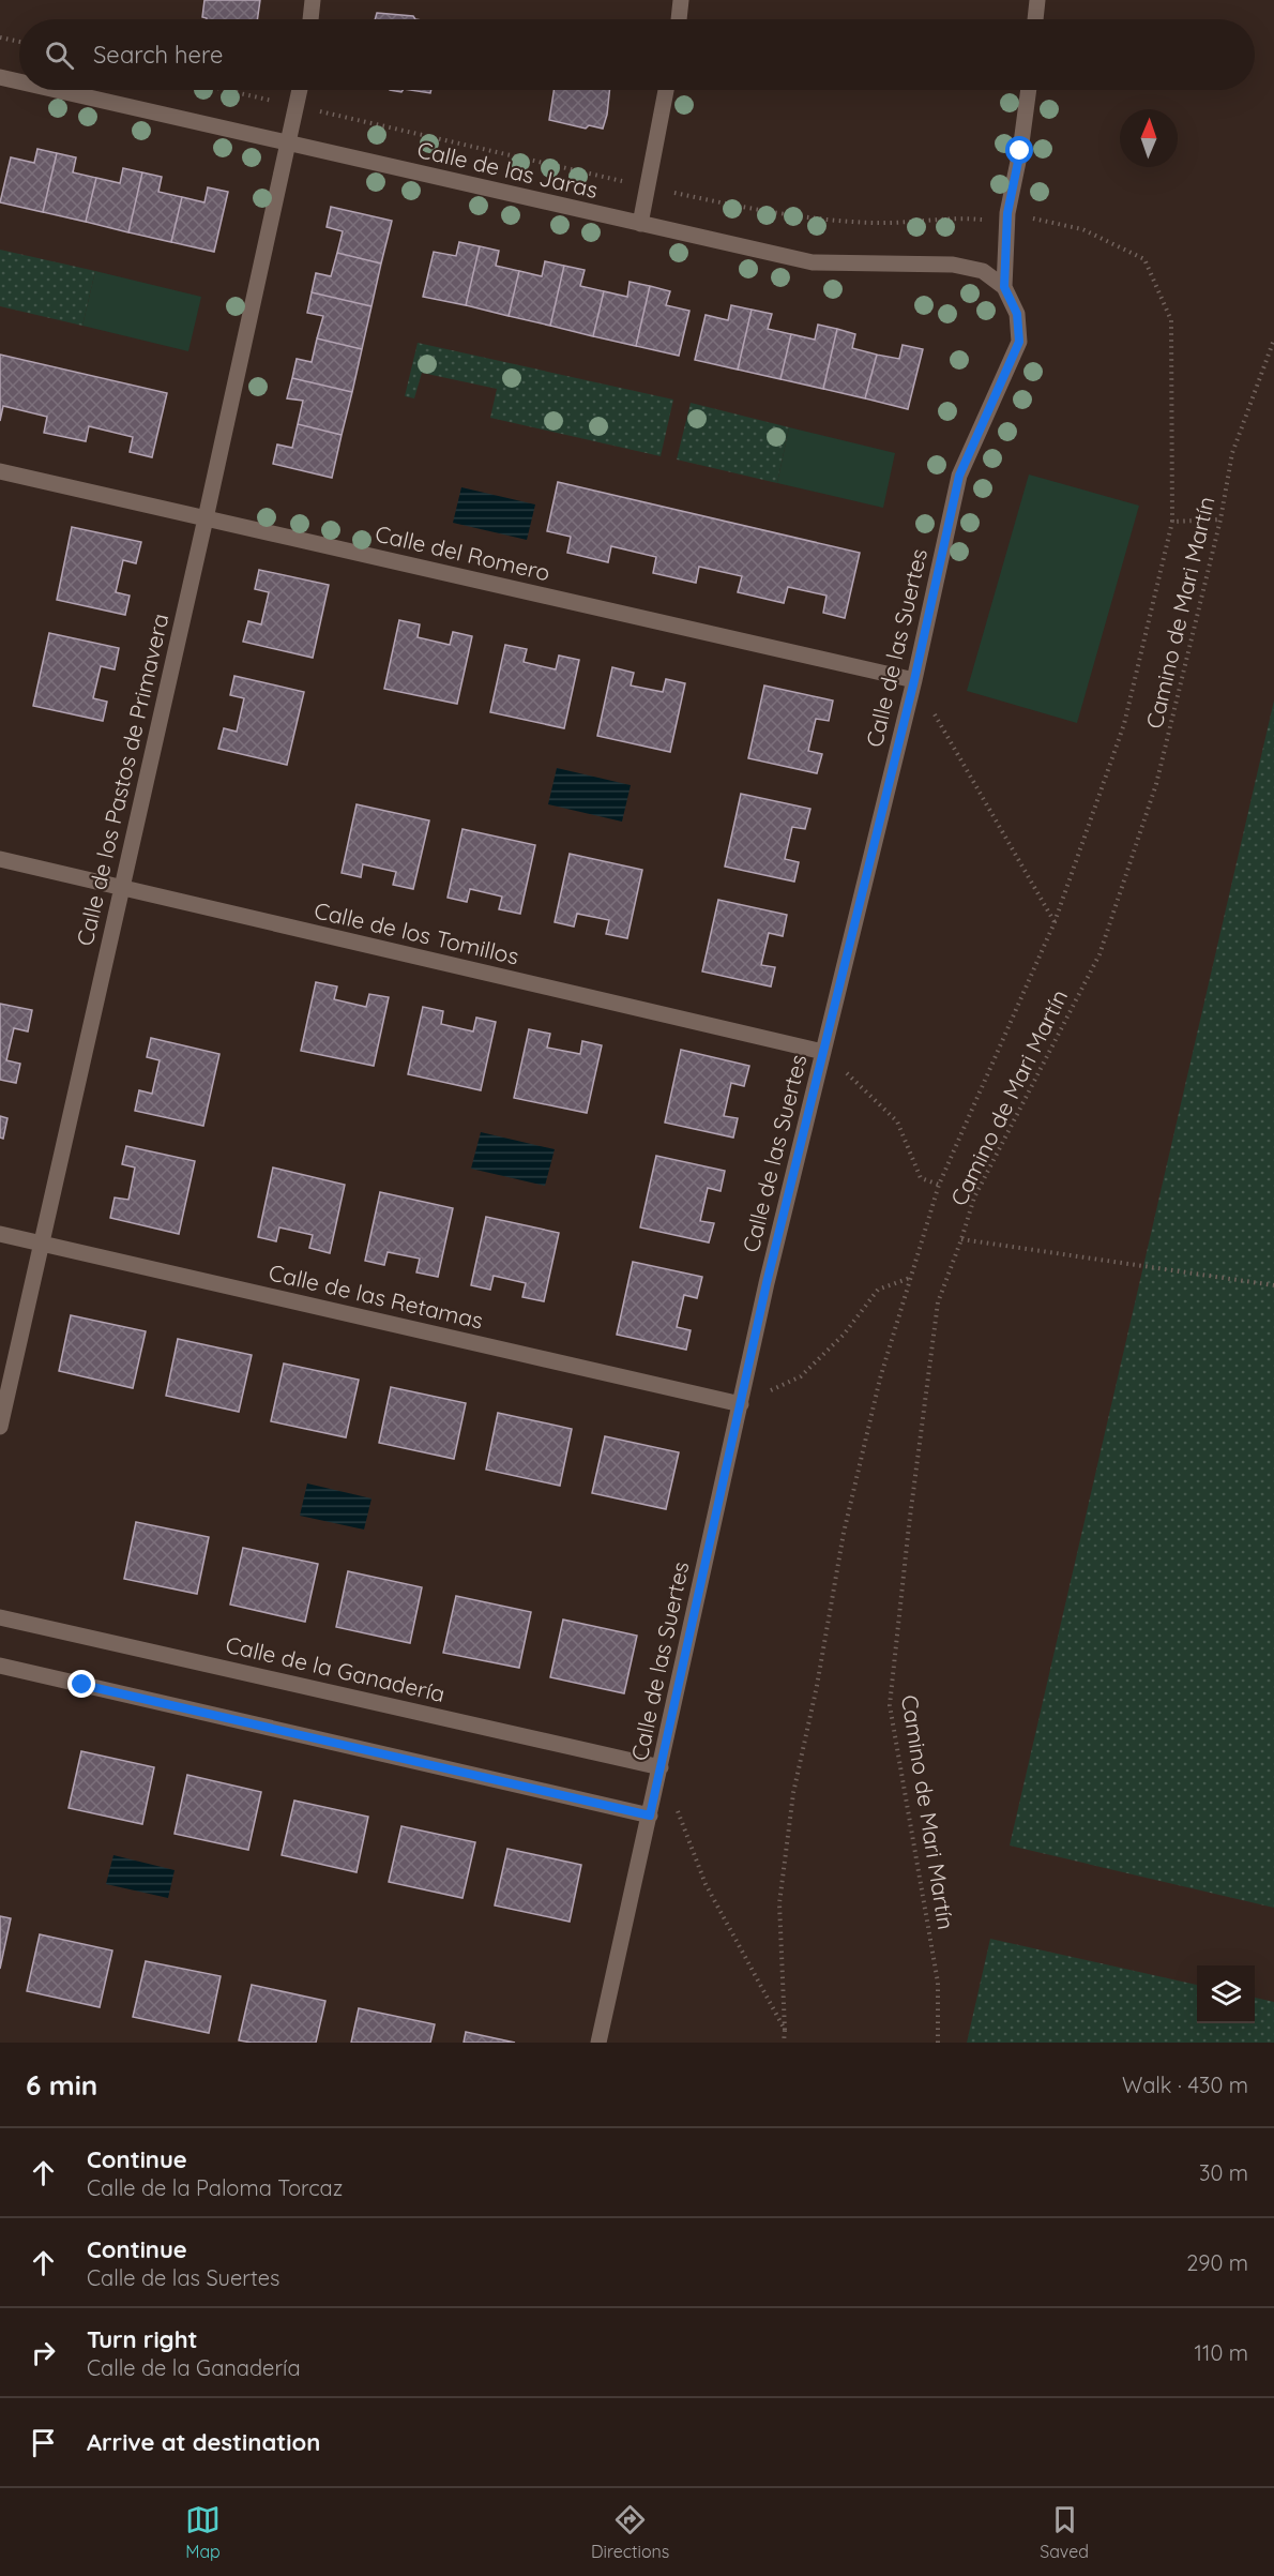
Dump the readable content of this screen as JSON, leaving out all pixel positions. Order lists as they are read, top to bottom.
{
  "streets": {
    "street": [
      "Calle de las Jaras",
      "Calle del Romero",
      "Calle de las Suertes",
      "Calle de los Pastos de Primavera",
      "Calle de los Tomillos",
      "Calle de las Retamas",
      "Calle de la Ganadería"
    ],
    "path": ["Camino de Mari Martín"]
  },
  "crossings": [
    ["Calle de las Jaras", "Calle de las Suertes"],
    ["Calle de las Jaras", "Calle de los Pastos de Primavera"],
    ["Calle del Romero", "Calle de las Suertes"],
    ["Calle del Romero", "Calle de los Pastos de Primavera"],
    ["Calle de las Suertes", "Calle de los Tomillos"],
    ["Calle de las Suertes", "Calle de las Retamas"],
    ["Calle de las Suertes", "Calle de la Ganadería"],
    ["Calle de los Pastos de Primavera", "Calle de los Tomillos"],
    ["Calle de los Pastos de Primavera", "Calle de las Retamas"]
  ],
  "north": "top",
  "page": {
    "search": "Search here",
    "heading": ["6 min", "Walk · 430 m"],
    "list": [
      ["Continue", "Calle de la Paloma Torcaz", "30 m"],
      ["Continue", "Calle de las Suertes", "290 m"],
      ["Turn right", "Calle de la Ganadería", "110 m"],
      "Arrive at destination"
    ],
    "nav": ["Map", "Directions", "Saved"]
  }
}
